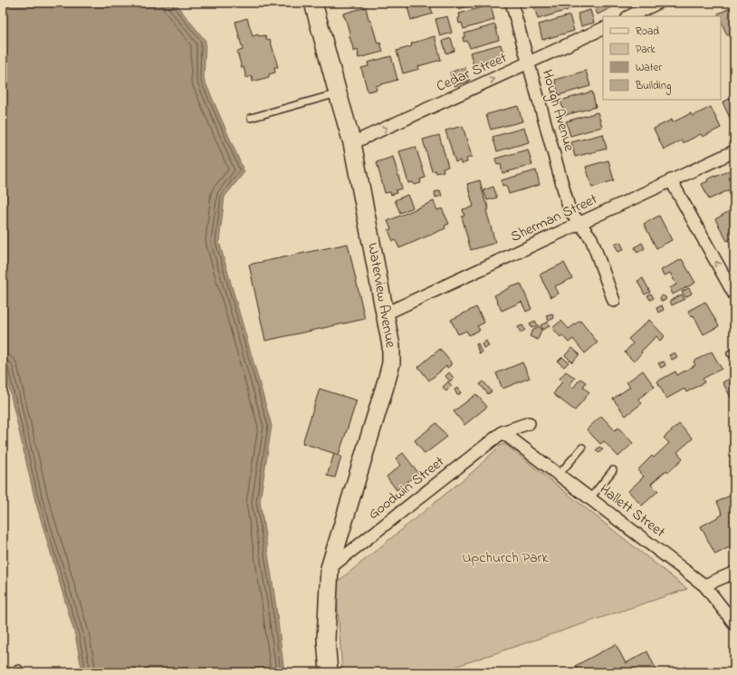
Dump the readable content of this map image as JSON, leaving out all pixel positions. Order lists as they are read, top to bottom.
{
  "streets": {
    "street": [
      "Cedar Street",
      "Hough Avenue",
      "Sherman Street",
      "Waterview Avenue",
      "Goodwin Street",
      "Hallett Street"
    ]
  },
  "crossings": [
    ["Cedar Street", "Hough Avenue"],
    ["Cedar Street", "Waterview Avenue"],
    ["Hough Avenue", "Sherman Street"],
    ["Sherman Street", "Waterview Avenue"],
    ["Waterview Avenue", "Goodwin Street"],
    ["Goodwin Street", "Hallett Street"]
  ],
  "one_way": ["Cedar Street"],
  "parks": ["Upchurch Park"],
  "legend": [
    "Road",
    "Park",
    "Water",
    "Building"
  ]
}
